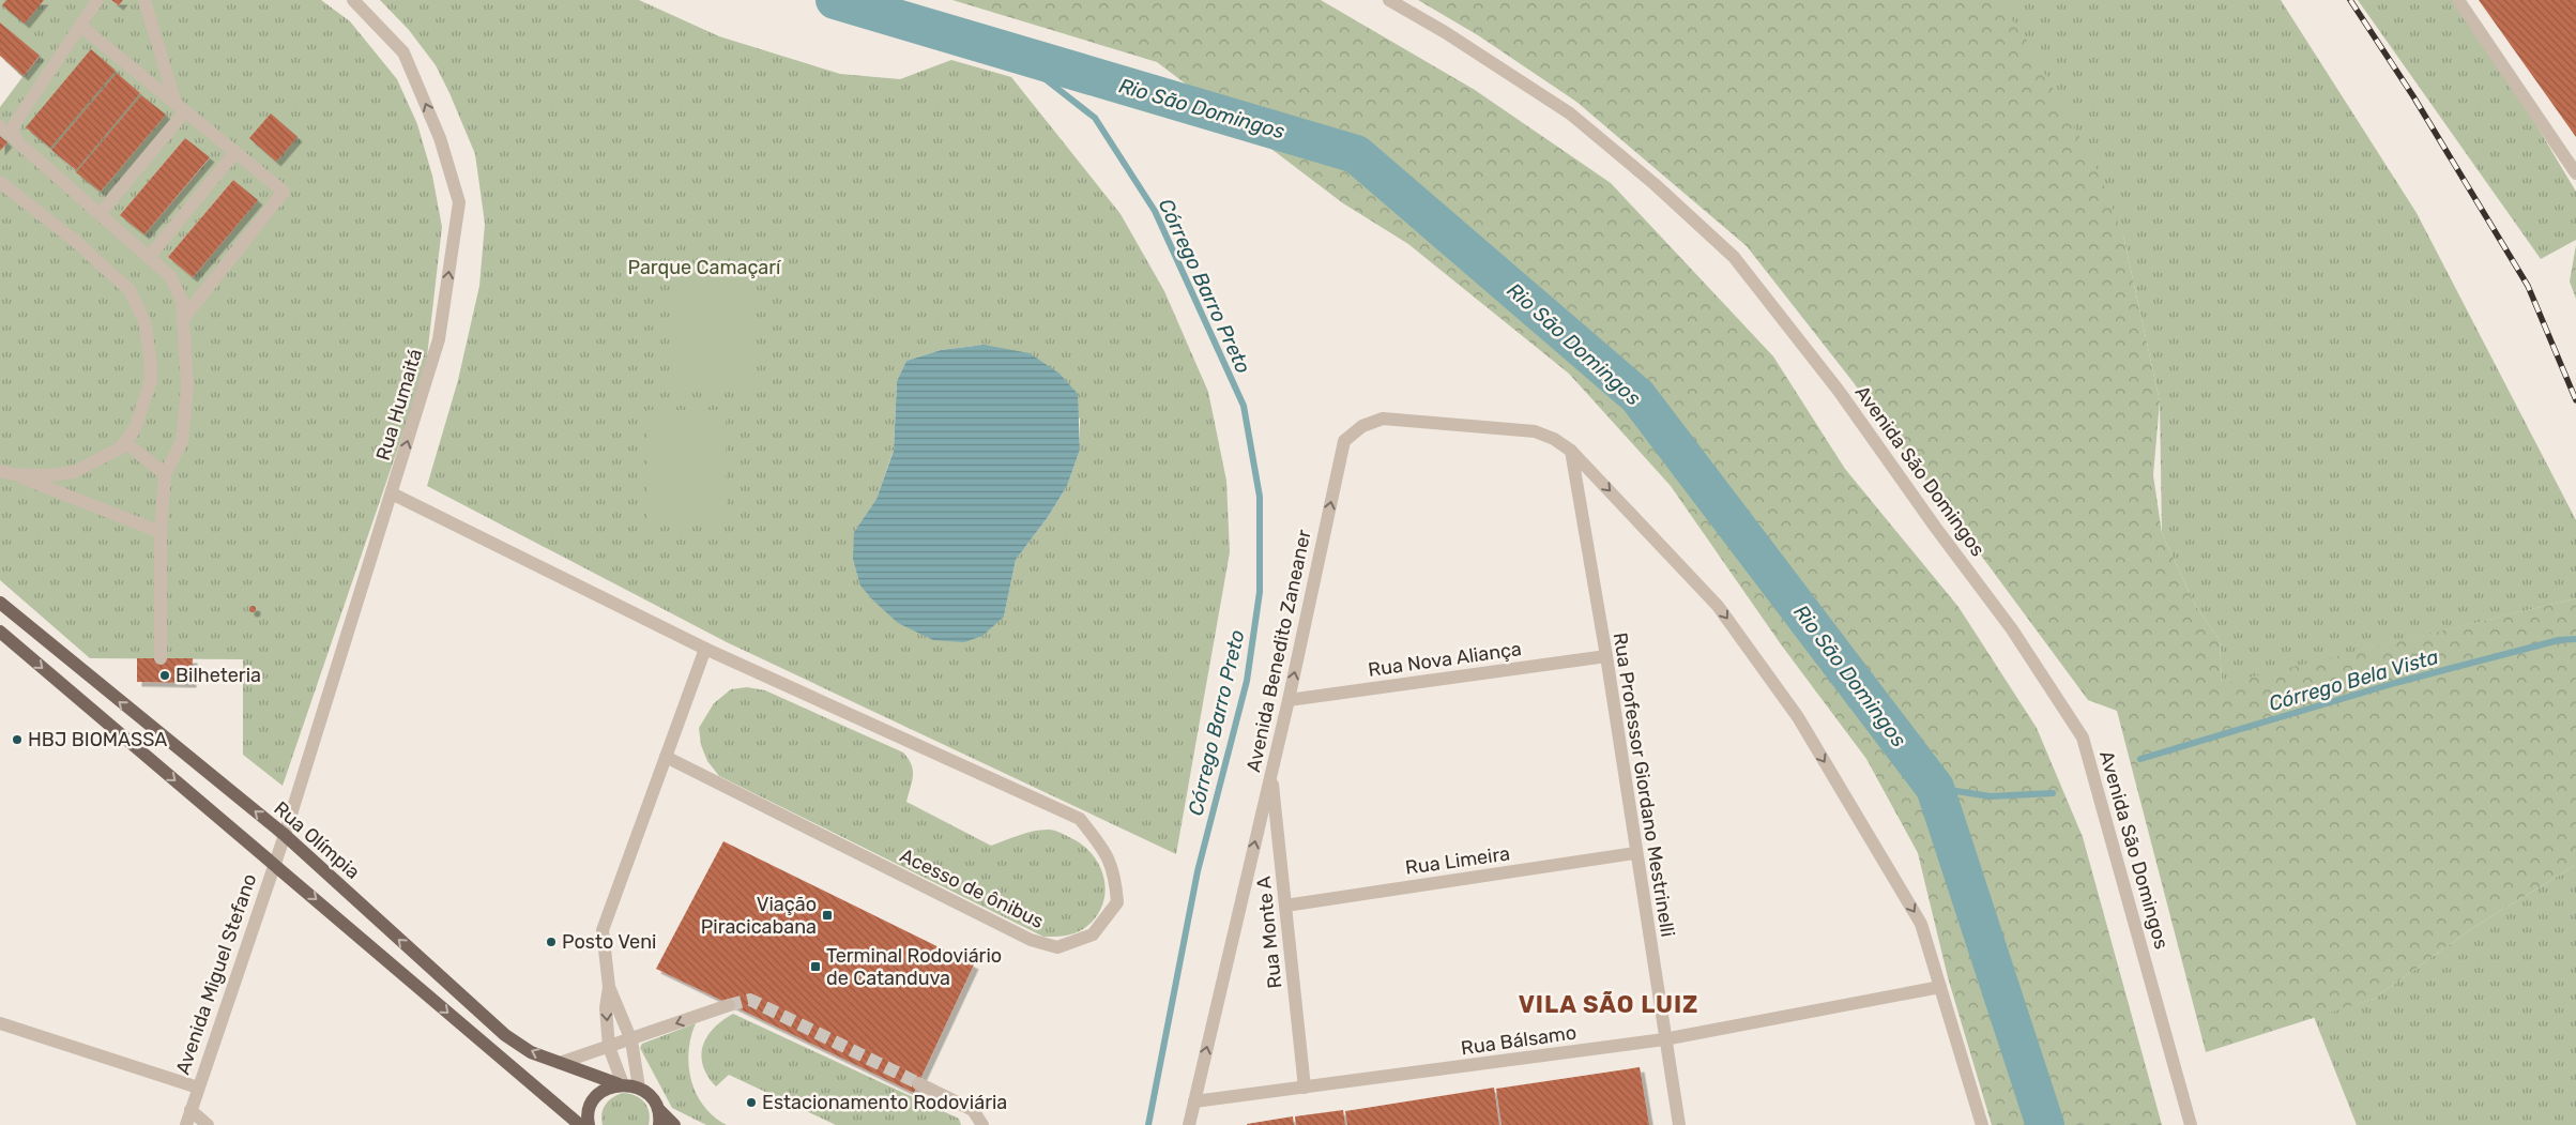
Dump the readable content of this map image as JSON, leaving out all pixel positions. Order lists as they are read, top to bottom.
{
  "streets": {
    "main road": ["Rua Olímpia"],
    "street": [
      "Rua Humaitá",
      "Avenida São Domingos",
      "Avenida Benedito Zaneaner",
      "Rua Nova Aliança",
      "Rua Professor Giordano Mestrinelli",
      "Rua Limeira",
      "Acesso de ônibus",
      "Rua Monte A",
      "Avenida Miguel Stefano",
      "Rua Bálsamo"
    ]
  },
  "crossings": [
    ["Rua Humaitá", "Rua Olímpia"],
    ["Rua Humaitá", "Acesso de ônibus"],
    ["Rua Humaitá", "Avenida Miguel Stefano"],
    ["Avenida Benedito Zaneaner", "Rua Nova Aliança"],
    ["Avenida Benedito Zaneaner", "Rua Professor Giordano Mestrinelli"],
    ["Avenida Benedito Zaneaner", "Rua Monte A"],
    ["Avenida Benedito Zaneaner", "Rua Bálsamo"],
    ["Rua Nova Aliança", "Rua Professor Giordano Mestrinelli"],
    ["Rua Professor Giordano Mestrinelli", "Rua Limeira"],
    ["Rua Professor Giordano Mestrinelli", "Rua Bálsamo"],
    ["Rua Olímpia", "Avenida Miguel Stefano"],
    ["Rua Limeira", "Rua Monte A"],
    ["Rua Monte A", "Rua Bálsamo"]
  ],
  "one_way": ["Rua Humaitá", "Avenida Benedito Zaneaner"],
  "districts": ["VILA SÃO LUIZ"],
  "water": ["Rio São Domingos", "Córrego Barro Preto", "Córrego Bela Vista"],
  "parks": ["Parque Camaçarí"],
  "places": {
    "other": [
      "Bilheteria",
      "HBJ BIOMASSA",
      "Posto Veni",
      "Estacionamento Rodoviária"
    ],
    "transit": ["Viação Piracicabana", "Terminal Rodoviário de Catanduva"]
  }
}
